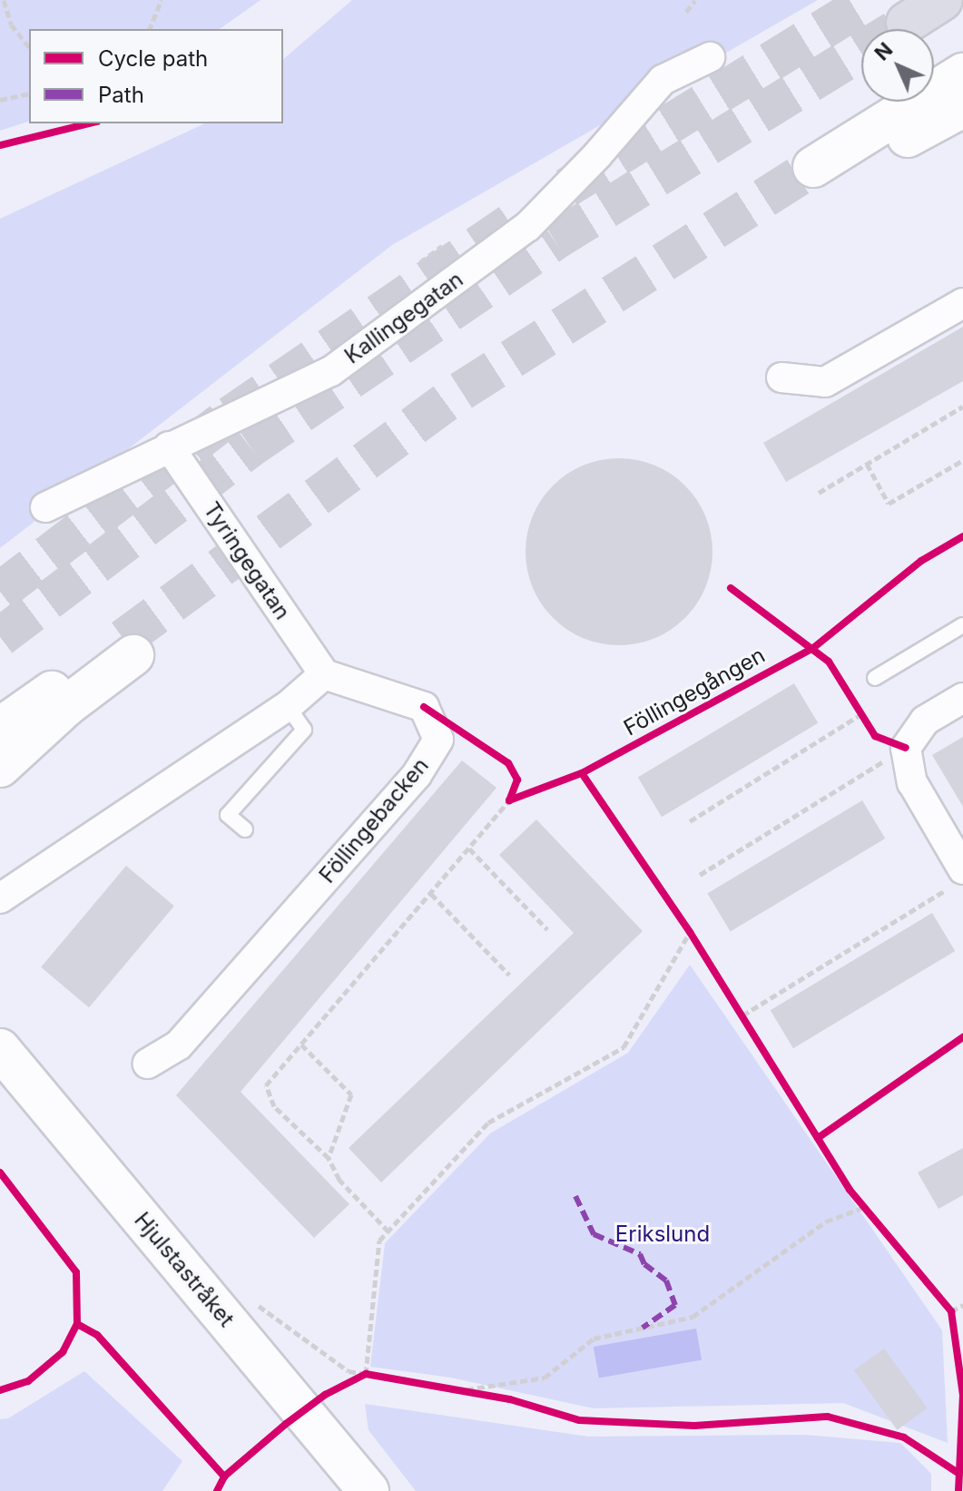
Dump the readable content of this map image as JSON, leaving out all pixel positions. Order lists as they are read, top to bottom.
{
  "streets": {
    "main road": ["Hjulstastråket"],
    "street": ["Kallingegatan", "Tyringegatan", "Föllingebacken"],
    "cycle path": ["Föllingegången"]
  },
  "crossings": [
    ["Kallingegatan", "Tyringegatan"],
    ["Tyringegatan", "Föllingebacken"]
  ],
  "parks": ["Erikslund"],
  "legend": ["Cycle path", "Path"],
  "north": "top left"
}
